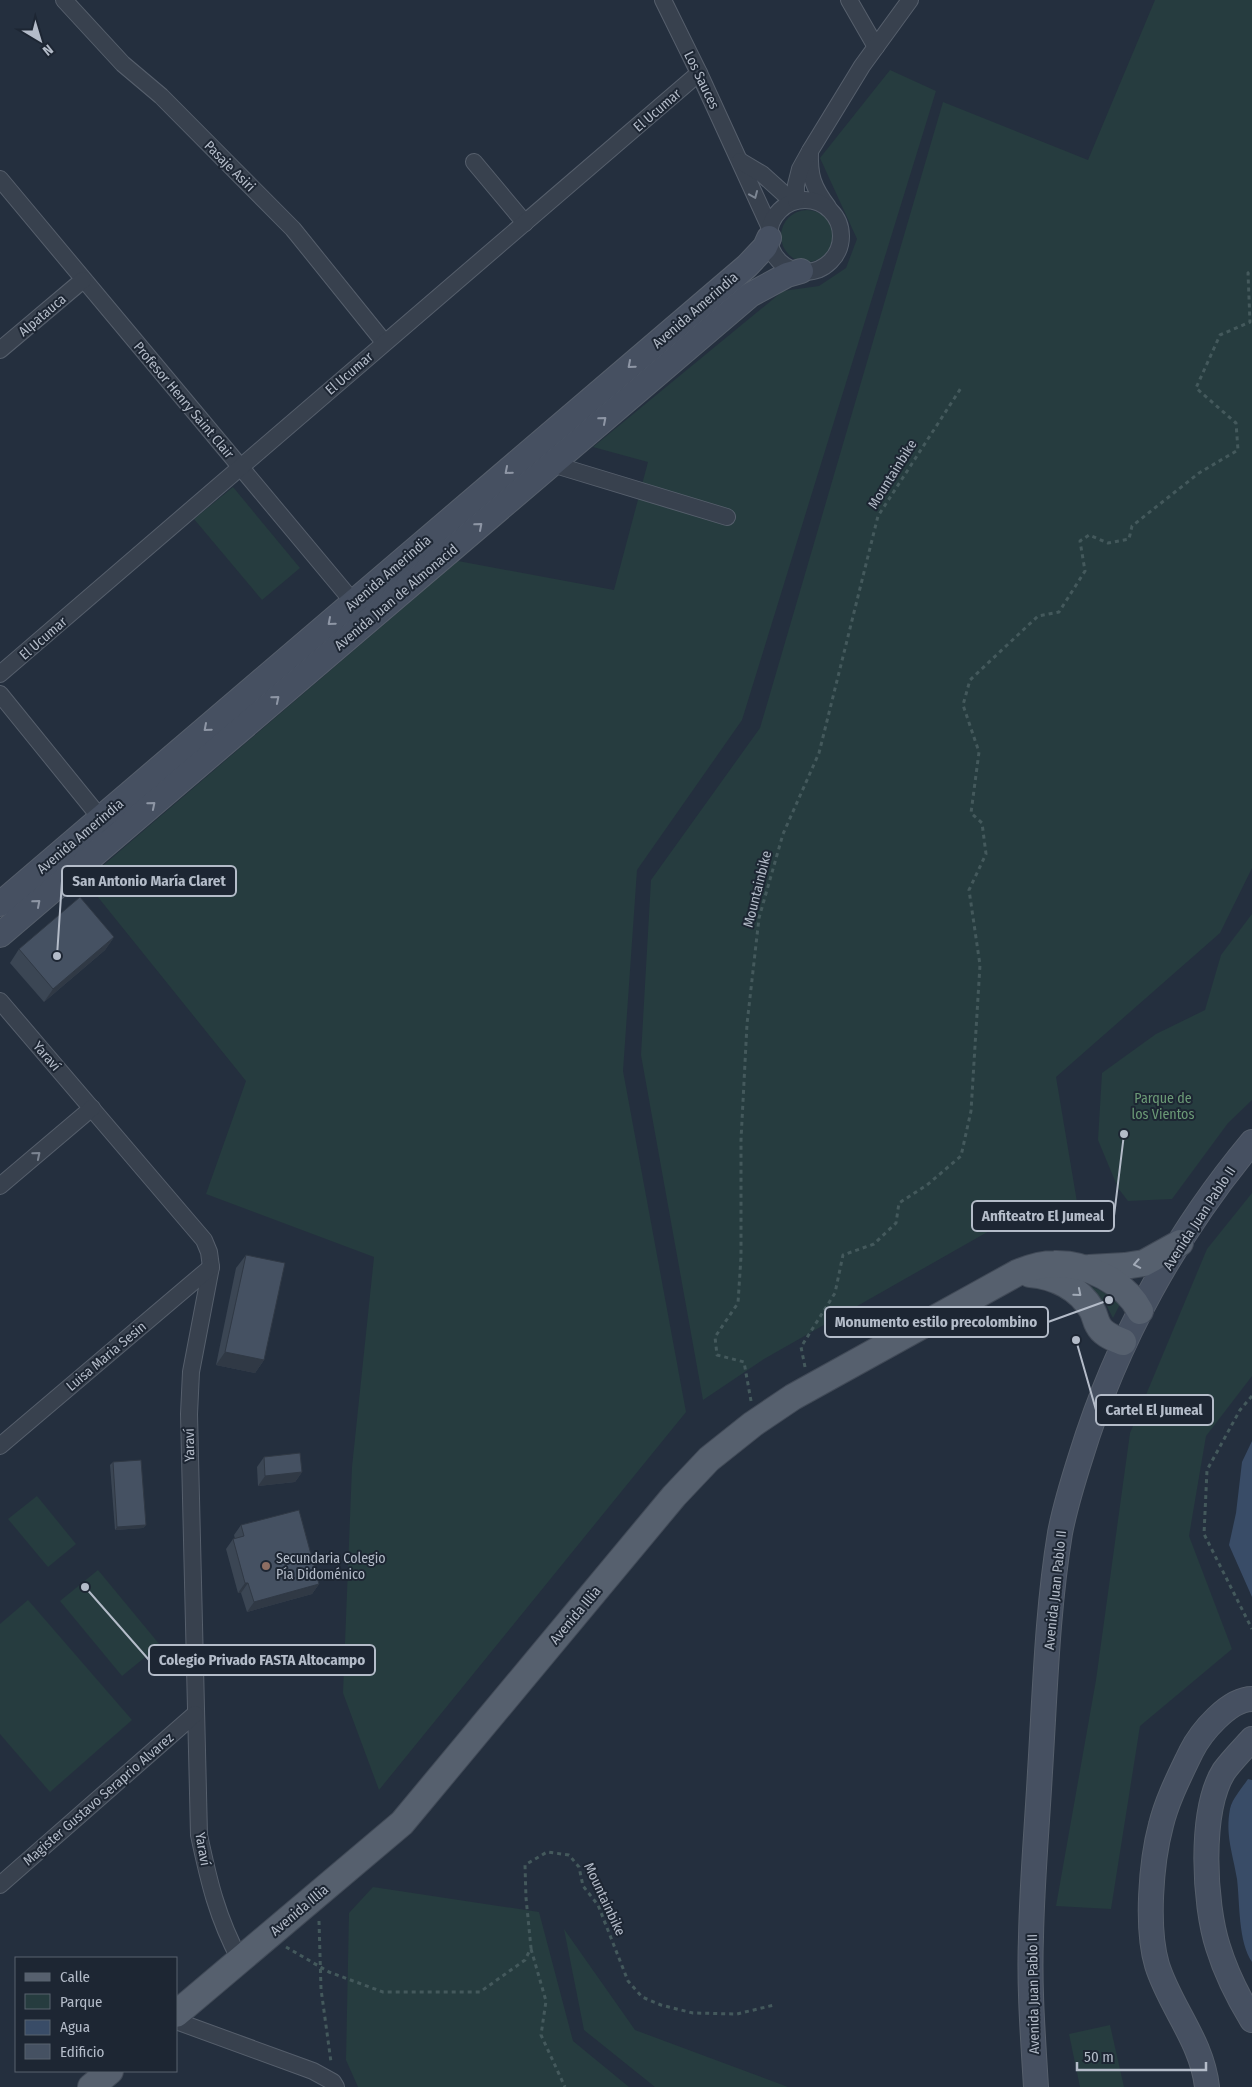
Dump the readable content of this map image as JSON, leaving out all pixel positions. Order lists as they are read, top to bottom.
{
  "streets": {
    "main road": ["Avenida Illia"],
    "street": [
      "Los Sauces",
      "El Ucumar",
      "Pasaje Asiri",
      "Avenida Amerindia",
      "Alpatauca",
      "Profesor Henry Saint Clair",
      "Avenida Juan de Almonacid",
      "Yaraví",
      "Avenida Juan Pablo II",
      "Luisa Maria Sesin",
      "Magister Gustavo Seraprio Alvarez"
    ],
    "path": ["Mountainbike"]
  },
  "crossings": [
    ["Los Sauces", "El Ucumar"],
    ["Los Sauces", "Avenida Amerindia"],
    ["Los Sauces", "Avenida Juan de Almonacid"],
    ["El Ucumar", "Pasaje Asiri"],
    ["El Ucumar", "Profesor Henry Saint Clair"],
    ["Avenida Amerindia", "Profesor Henry Saint Clair"],
    ["Avenida Amerindia", "Avenida Juan de Almonacid"],
    ["Alpatauca", "Profesor Henry Saint Clair"],
    ["Profesor Henry Saint Clair", "Avenida Juan de Almonacid"],
    ["Yaraví", "Luisa Maria Sesin"],
    ["Yaraví", "Avenida Illia"],
    ["Yaraví", "Magister Gustavo Seraprio Alvarez"],
    ["Avenida Juan Pablo II", "Avenida Illia"]
  ],
  "one_way": ["Avenida Amerindia", "Avenida Juan de Almonacid"],
  "parks": ["Parque de los Vientos"],
  "places": [
    "San Antonio María Claret",
    "Anfiteatro El Jumeal",
    "Monumento estilo precolombino",
    "Cartel El Jumeal",
    "Secundaria Colegio Pía Didoménico",
    "Colegio Privado FASTA Altocampo"
  ],
  "legend": [
    "Calle",
    "Parque",
    "Agua",
    "Edificio"
  ],
  "scale_bar": "50 m",
  "north": "bottom right"
}
